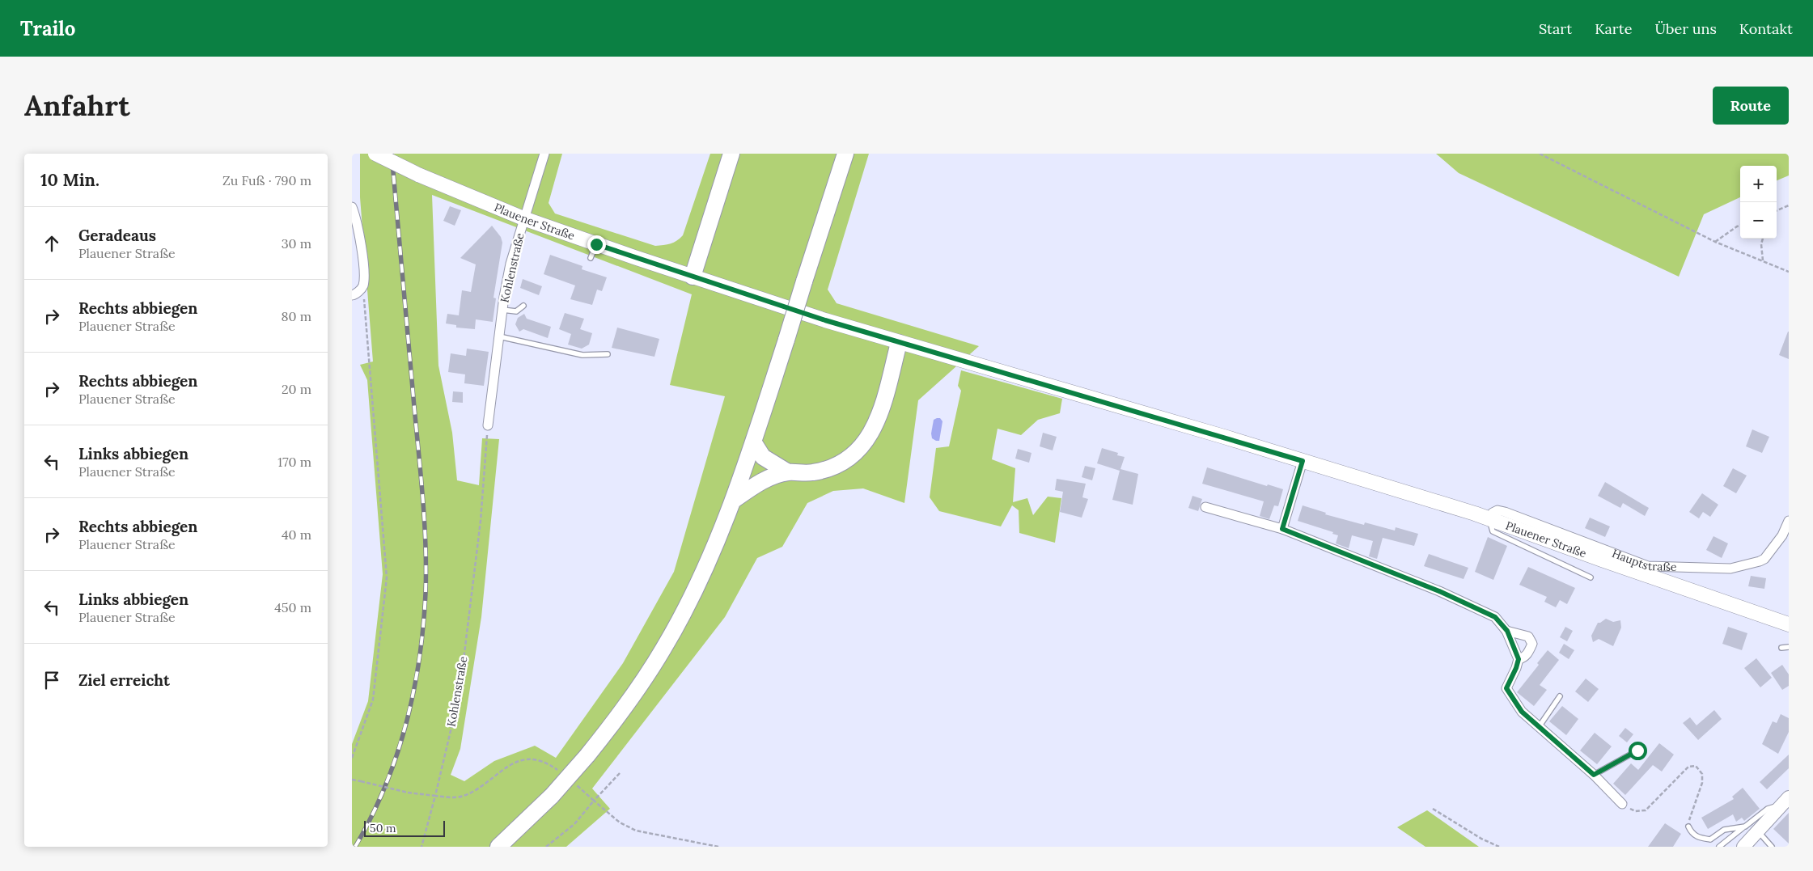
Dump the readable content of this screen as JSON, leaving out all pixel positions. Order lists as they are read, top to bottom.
{
  "streets": {
    "main road": ["Plauener Straße"],
    "street": ["Kohlenstraße", "Hauptstraße"]
  },
  "crossings": [
    ["Plauener Straße", "Kohlenstraße"],
    ["Plauener Straße", "Hauptstraße"]
  ],
  "scale_bar": "50 m",
  "page": {
    "header": "Trailo",
    "nav": [
      "Start",
      "Karte",
      "Über uns",
      "Kontakt"
    ],
    "buttons": "Route",
    "title": "Anfahrt",
    "heading": ["10 Min.", "Zu Fuß · 790 m"],
    "map_buttons": ["+", "−"],
    "list": [
      ["Geradeaus", "Plauener Straße", "30 m"],
      ["Rechts abbiegen", "Plauener Straße", "80 m"],
      ["Rechts abbiegen", "Plauener Straße", "20 m"],
      ["Links abbiegen", "Plauener Straße", "170 m"],
      ["Rechts abbiegen", "Plauener Straße", "40 m"],
      ["Links abbiegen", "Plauener Straße", "450 m"],
      "Ziel erreicht"
    ],
    "scale": "50 m"
  }
}
